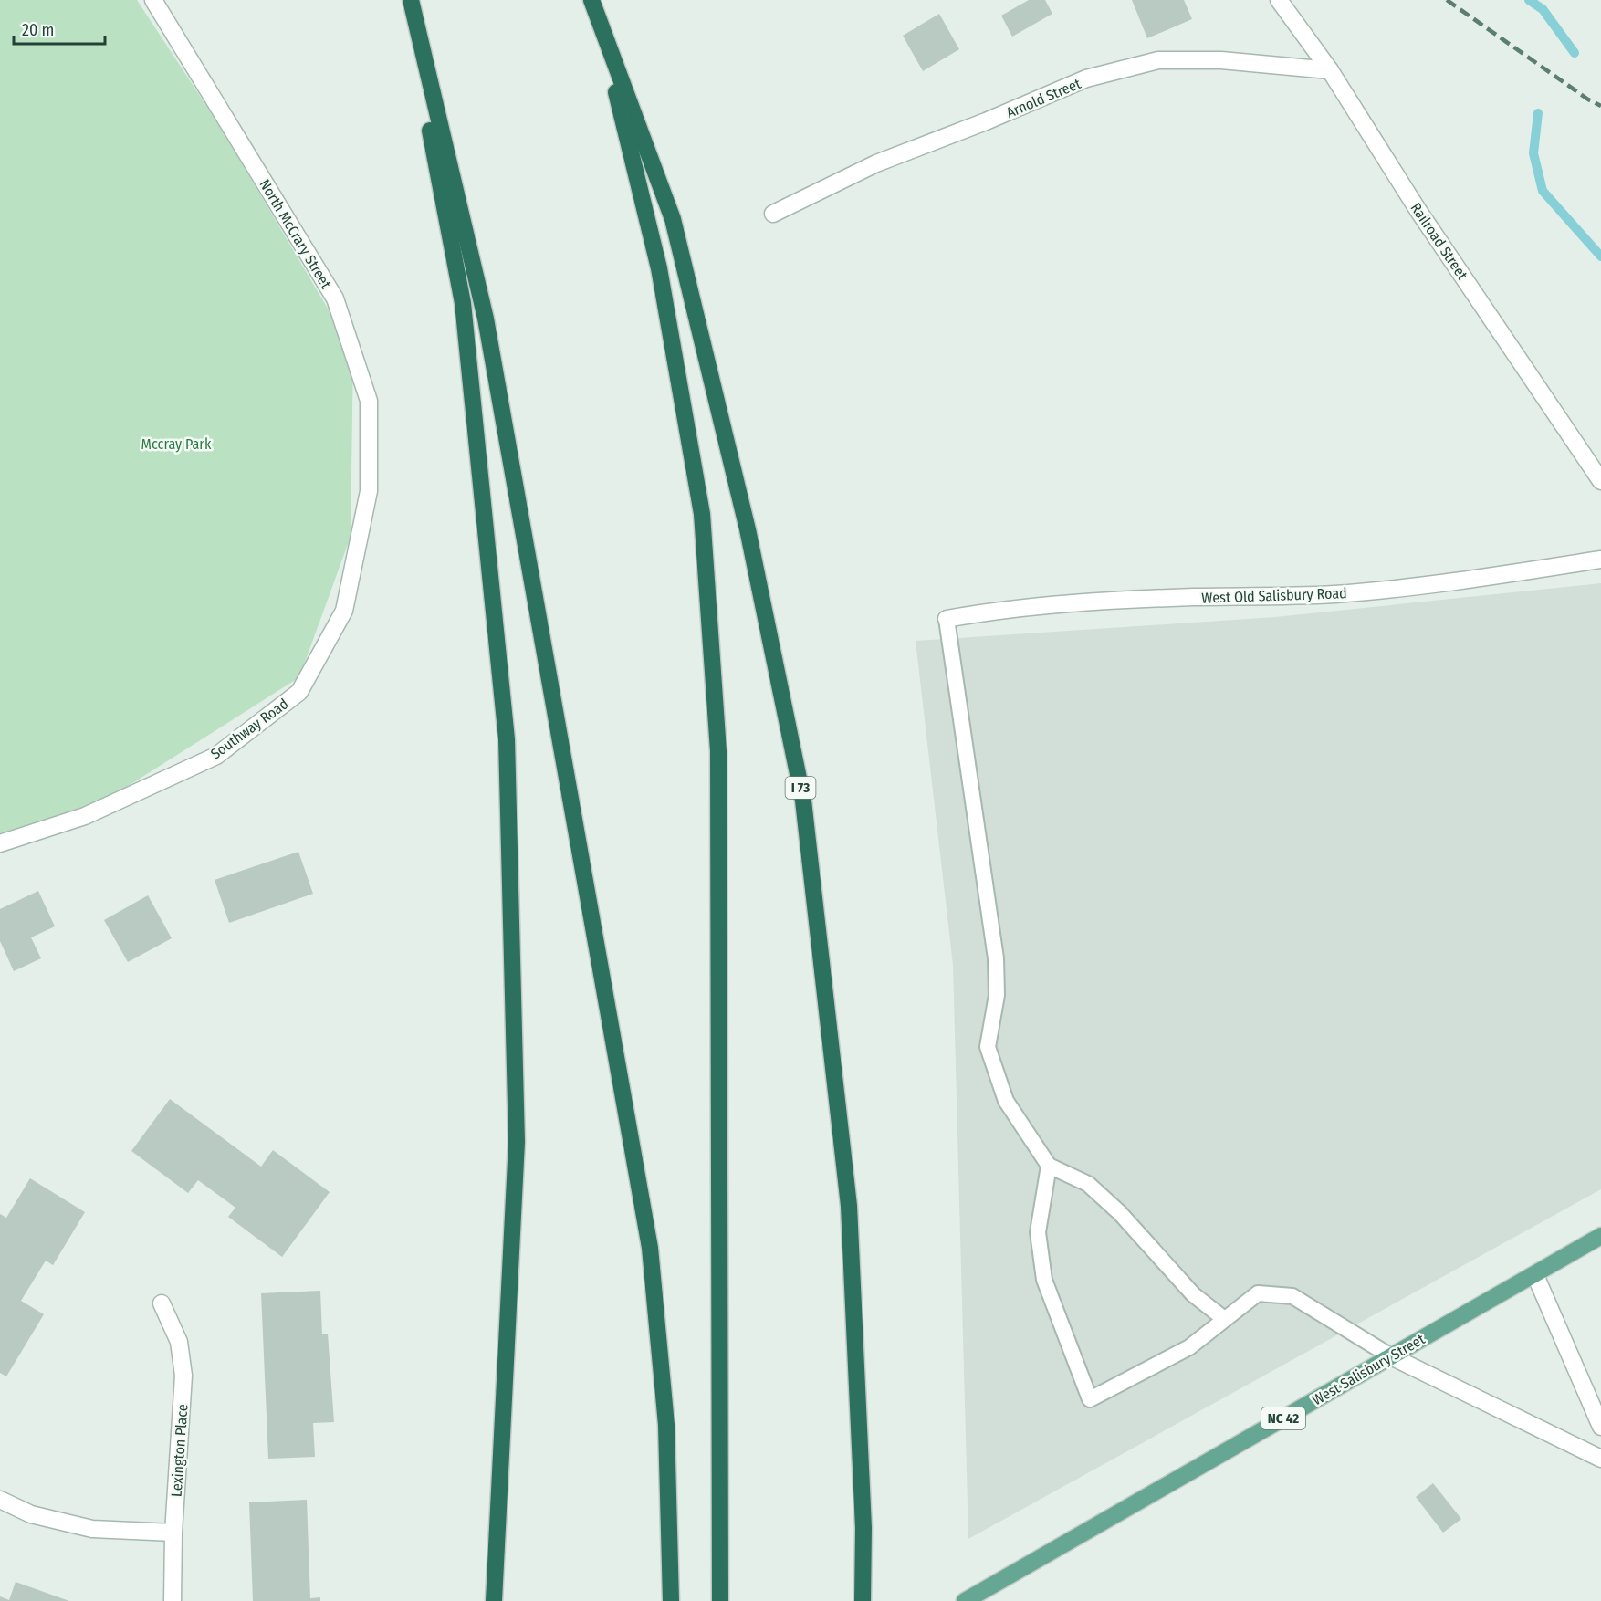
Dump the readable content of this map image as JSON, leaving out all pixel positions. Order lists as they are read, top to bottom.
{
  "streets": {
    "highway": ["I 73"],
    "main road": ["West Salisbury Street", "NC 42"],
    "street": [
      "Arnold Street",
      "North McCrary Street",
      "Railroad Street",
      "West Old Salisbury Road",
      "Southway Road",
      "Lexington Place"
    ]
  },
  "crossings": [
    ["Arnold Street", "Railroad Street"],
    ["North McCrary Street", "Southway Road"]
  ],
  "parks": ["Mccray Park"],
  "scale_bar": "20 m"
}
